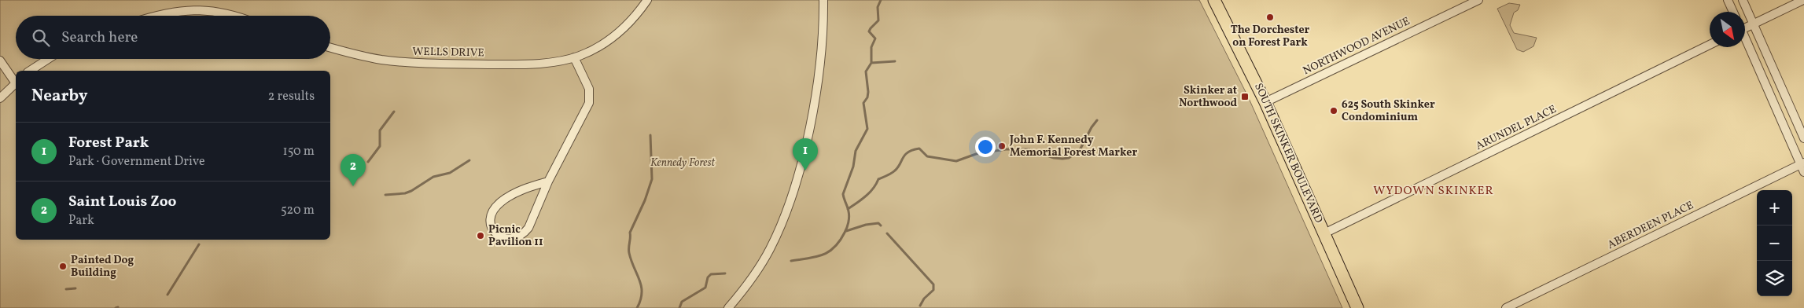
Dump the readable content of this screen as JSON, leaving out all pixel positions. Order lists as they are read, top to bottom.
{
  "streets": {
    "main road": ["SOUTH SKINKER BOULEVARD"],
    "street": [
      "NORTHWOOD AVENUE",
      "WELLS DRIVE",
      "ARUNDEL PLACE",
      "ABERDEEN PLACE"
    ]
  },
  "crossings": [
    ["NORTHWOOD AVENUE", "SOUTH SKINKER BOULEVARD"],
    ["ARUNDEL PLACE", "SOUTH SKINKER BOULEVARD"]
  ],
  "districts": ["WYDOWN SKINKER"],
  "parks": ["Kennedy Forest"],
  "places": {
    "other": [
      "The Dorchester on Forest Park",
      "625 South Skinker Condominium",
      "John F. Kennedy Memorial Forest Marker",
      "Picnic Pavilion 11",
      "Painted Dog Building"
    ],
    "transit": ["Skinker at Northwood"]
  },
  "north": "bottom right",
  "page": {
    "search": "Search here",
    "heading": ["Nearby", "2 results"],
    "list": [
      {
        "mark": "1",
        "name": "Forest Park",
        "note": "Park · Government Drive",
        "value": "150 m"
      },
      {
        "mark": "2",
        "name": "Saint Louis Zoo",
        "note": "Park",
        "value": "520 m"
      }
    ],
    "pins": ["1", "2"],
    "map_buttons": ["+", "−"]
  }
}
